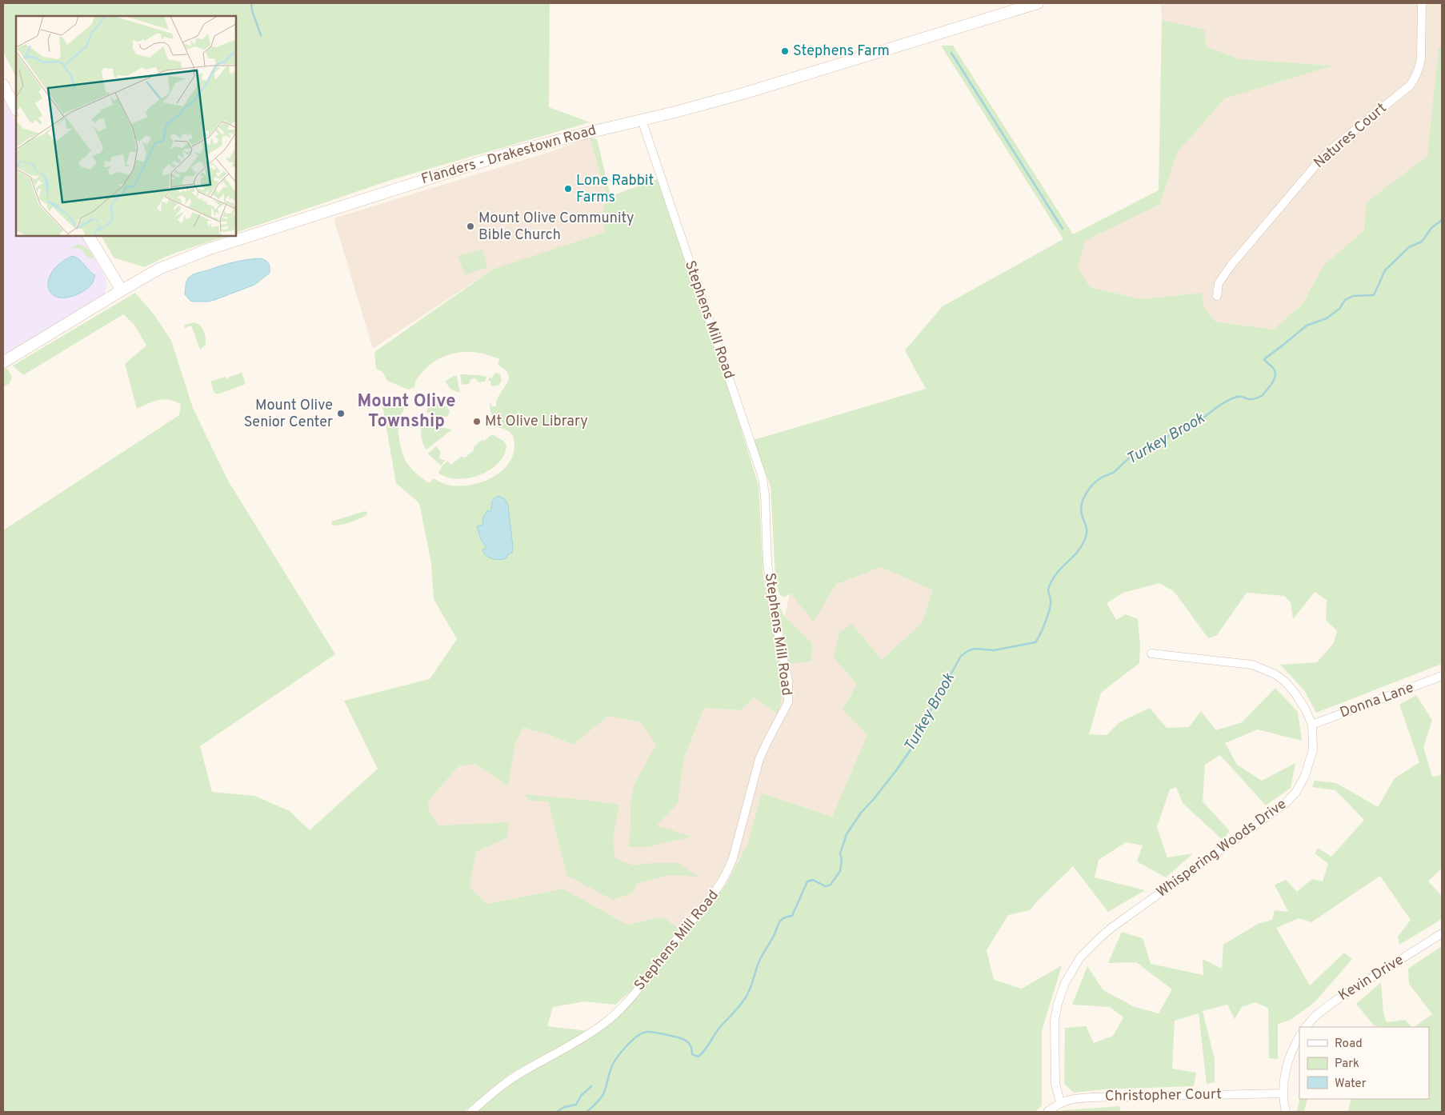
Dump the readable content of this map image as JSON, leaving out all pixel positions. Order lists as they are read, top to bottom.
{
  "streets": {
    "street": [
      "Natures Court",
      "Flanders - Drakestown Road",
      "Stephens Mill Road",
      "Donna Lane",
      "Whispering Woods Drive",
      "Kevin Drive",
      "Christopher Court"
    ]
  },
  "crossings": [
    ["Flanders - Drakestown Road", "Stephens Mill Road"],
    ["Donna Lane", "Whispering Woods Drive"],
    ["Whispering Woods Drive", "Christopher Court"]
  ],
  "districts": ["Mount Olive Township"],
  "water": ["Turkey Brook"],
  "places": [
    "Stephens Farm",
    "Lone Rabbit Farms",
    "Mount Olive Community Bible Church",
    "Mount Olive Senior Center",
    "Mt Olive Library"
  ],
  "legend": ["Road", "Park", "Water"]
}
